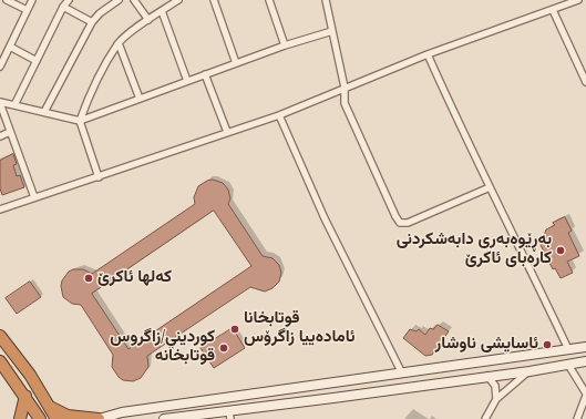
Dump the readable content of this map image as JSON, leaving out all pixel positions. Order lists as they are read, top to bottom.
{
  "places": [
    "بەڕێوەبەری دابەشکردنی کارەبای ئاکرێ",
    "کەلها ئاکرێ",
    "قوتابخانا ئامادەییا زاگرۆس",
    "ئاسايشى ناوشار",
    "كورديني/زاگروس قوتابخانه‌"
  ]
}
